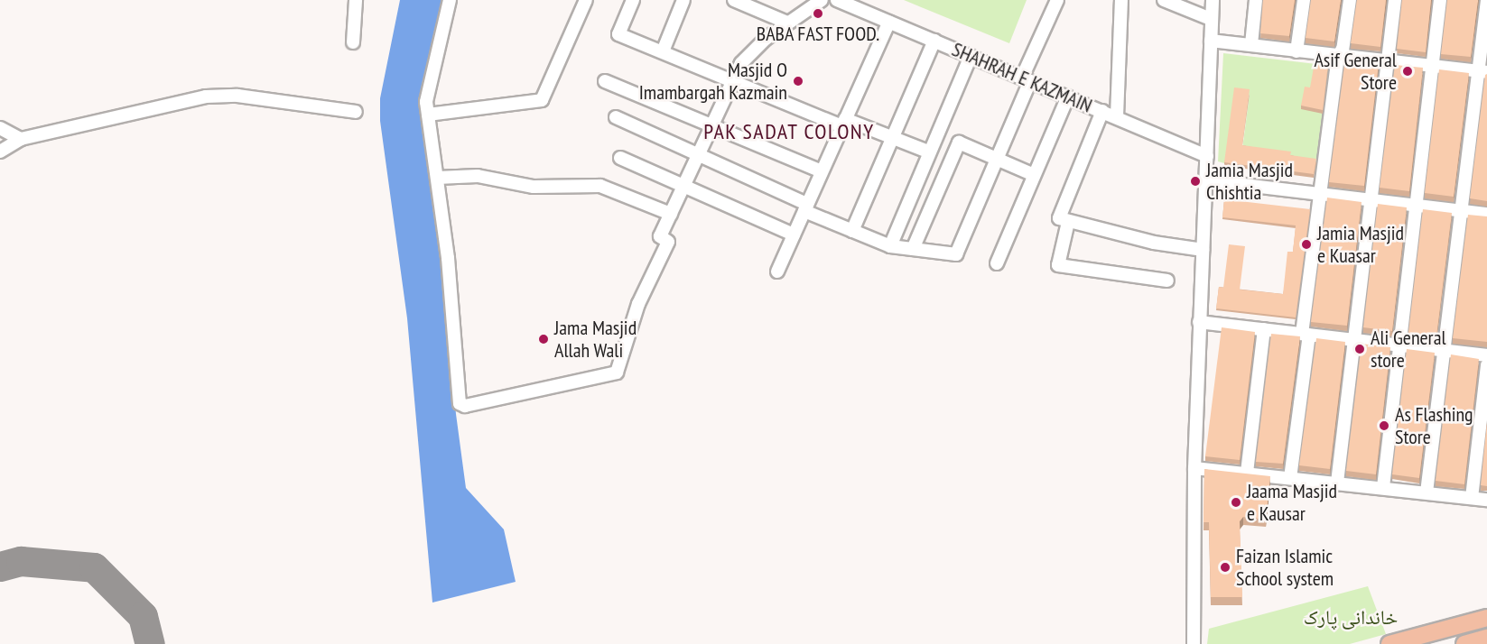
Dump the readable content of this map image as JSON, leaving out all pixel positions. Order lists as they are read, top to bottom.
{
  "streets": {
    "street": ["SHAHRAH E KAZMAIN"]
  },
  "districts": ["PAK SADAT COLONY"],
  "parks": ["خاندانی پارک"],
  "places": [
    "BABA FAST FOOD.",
    "Asif General Store",
    "Masjid O Imambargah Kazmain",
    "Jamia Masjid Chishtia",
    "Jamia Masjid e Kuasar",
    "Jama Masjid Allah Wali",
    "Ali General store",
    "As Flashing Store",
    "Jaama Masjid e Kausar",
    "Faizan Islamic School system"
  ]
}
